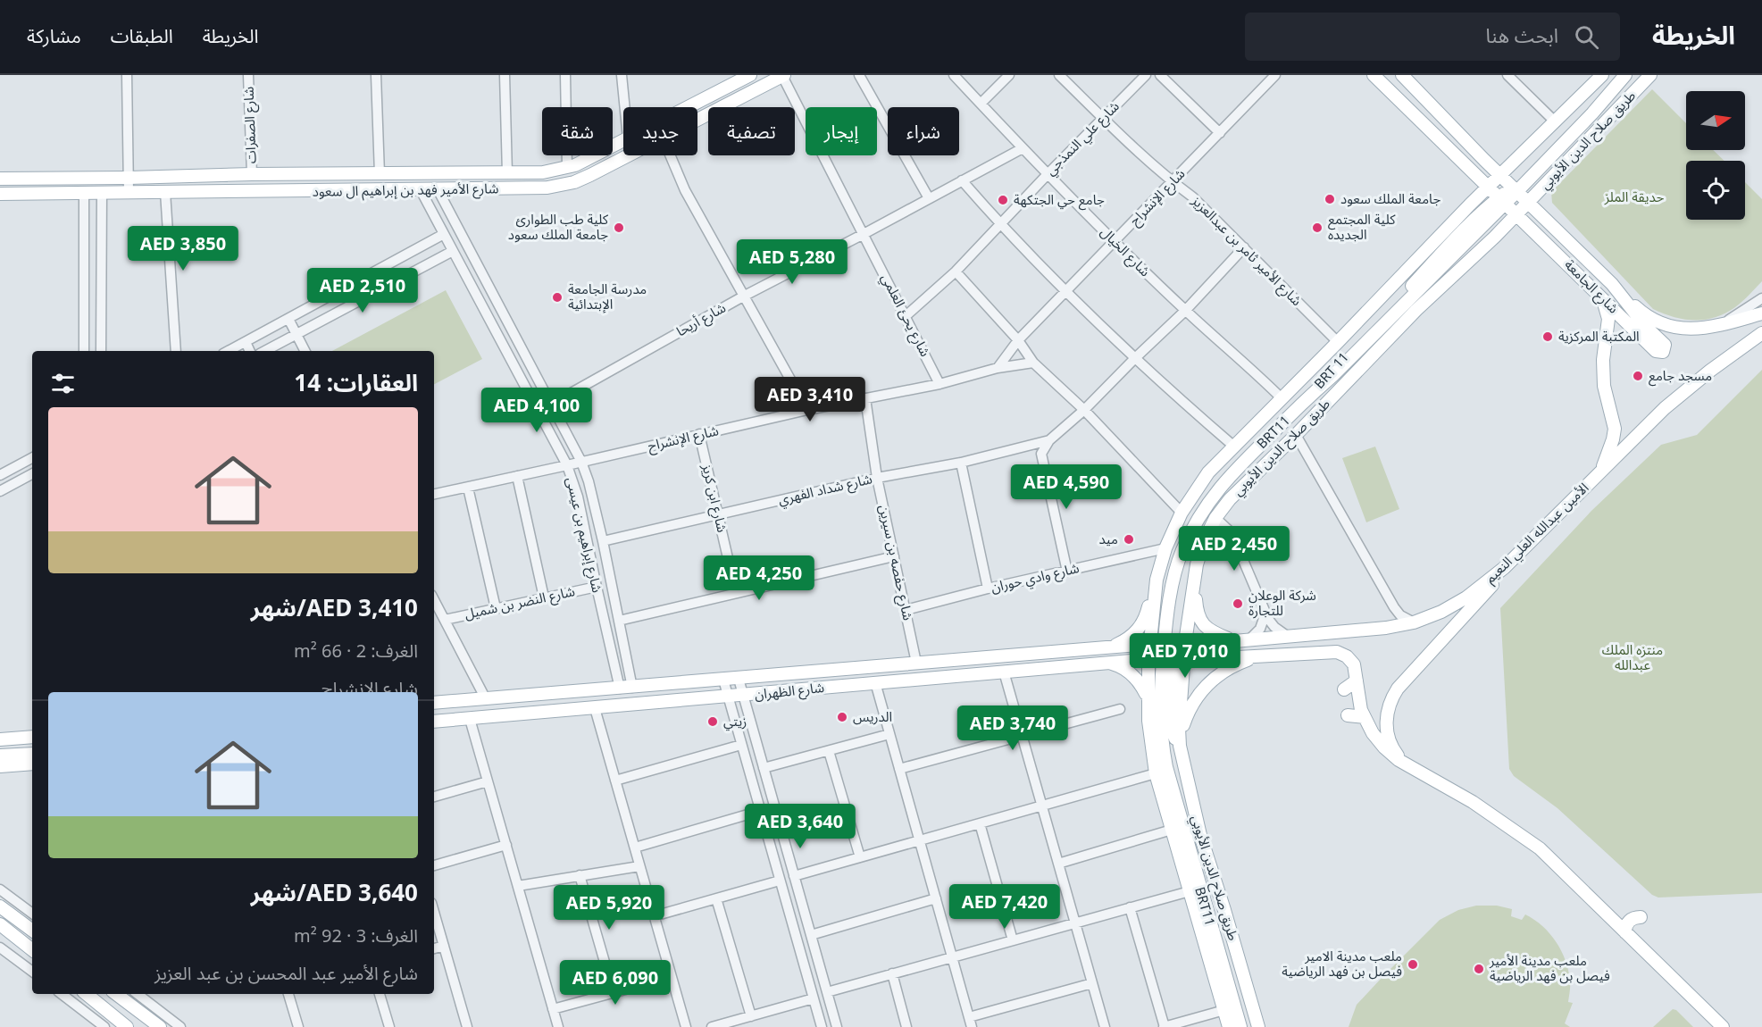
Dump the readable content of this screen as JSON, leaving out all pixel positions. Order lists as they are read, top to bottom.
{
  "streets": {
    "main road": [
      "طريق صلاح الدين الأيوبي",
      "شارع الأمير فهد بن إبراهيم ال سعود",
      "شارع الجامعة",
      "BRT 11",
      "BRT11",
      "الأمين عبدالله العلي النعيم",
      "شارع الظهران"
    ],
    "street": [
      "شارع الصفرات",
      "شارع علي النمذجي",
      "شارع الإنشراح",
      "شارع الأمير ثامر بن عبدالعزيز",
      "شارع الخيال",
      "شارع يحئ العلمي",
      "شارع أريحا",
      "شارع شداد الفهري",
      "شارع ابن كريز",
      "شارع إبراهيم بن عيسى",
      "شارع حفصه بن سيرين",
      "شارع وادي حوران",
      "شارع النضر بن شميل"
    ]
  },
  "crossings": [
    ["شارع الصفرات", "شارع الأمير فهد بن إبراهيم ال سعود"],
    ["شارع علي النمذجي", "شارع الأمير ثامر بن عبدالعزيز"],
    ["شارع علي النمذجي", "شارع الخيال"],
    ["شارع علي النمذجي", "شارع يحئ العلمي"],
    ["طريق صلاح الدين الأيوبي", "شارع الأمير ثامر بن عبدالعزيز"],
    ["طريق صلاح الدين الأيوبي", "شارع الخيال"],
    ["طريق صلاح الدين الأيوبي", "شارع الجامعة"],
    ["طريق صلاح الدين الأيوبي", "الأمين عبدالله العلي النعيم"],
    ["طريق صلاح الدين الأيوبي", "شارع وادي حوران"],
    ["طريق صلاح الدين الأيوبي", "شارع الظهران"],
    ["شارع الأمير فهد بن إبراهيم ال سعود", "شارع يحئ العلمي"],
    ["شارع الأمير فهد بن إبراهيم ال سعود", "شارع إبراهيم بن عيسى"],
    ["شارع الإنشراح", "شارع الأمير ثامر بن عبدالعزيز"],
    ["شارع الإنشراح", "شارع الخيال"],
    ["شارع الإنشراح", "شارع يحئ العلمي"],
    ["شارع الإنشراح", "شارع ابن كريز"],
    ["شارع الإنشراح", "شارع إبراهيم بن عيسى"],
    ["شارع الإنشراح", "شارع حفصه بن سيرين"],
    ["شارع الأمير ثامر بن عبدالعزيز", "شارع شداد الفهري"],
    ["شارع الخيال", "شارع أريحا"],
    ["شارع الخيال", "شارع شداد الفهري"],
    ["شارع الجامعة", "BRT 11"],
    ["شارع يحئ العلمي", "شارع أريحا"],
    ["BRT 11", "BRT11"],
    ["BRT11", "الأمين عبدالله العلي النعيم"],
    ["BRT11", "شارع الظهران"],
    ["شارع شداد الفهري", "شارع ابن كريز"],
    ["شارع شداد الفهري", "شارع حفصه بن سيرين"],
    ["شارع شداد الفهري", "شارع وادي حوران"],
    ["الأمين عبدالله العلي النعيم", "شارع الظهران"],
    ["شارع إبراهيم بن عيسى", "شارع النضر بن شميل"],
    ["شارع إبراهيم بن عيسى", "شارع الظهران"],
    ["شارع حفصه بن سيرين", "شارع وادي حوران"],
    ["شارع حفصه بن سيرين", "شارع الظهران"]
  ],
  "parks": ["حديقة الملز", "منتزه الملك عبدالله"],
  "places": [
    "جامعة الملك سعود",
    "جامع حي الجتكهة",
    "كلية طب الطوارئ جامعة الملك سعود",
    "كلية المجتمع الجديده",
    "مدرسة الجامعة الإبتدائية",
    "المكتبة المركزية",
    "مسجد جامع",
    "ميد",
    "شركة الوعلان للتجارة",
    "الدريس",
    "زيتي",
    "ملعب مدينة الامير فيصل بن فهد الرياضية",
    "ملعب مدينة الأمير فيصل بن فهد الرياضية"
  ],
  "north": "right",
  "page": {
    "header": "الخريطة",
    "search": "ابحث هنا",
    "nav": ["الخريطة", "الطبقات", "مشاركة"],
    "chip": [
      "شراء",
      "إيجار",
      "تصفية",
      "جديد",
      "شقة"
    ],
    "price": [
      "AED 3,850",
      "AED 5,280",
      "AED 2,510",
      "AED 3,410",
      "AED 4,100",
      "AED 4,590",
      "AED 2,450",
      "AED 4,250",
      "AED 7,010",
      "AED 3,740",
      "AED 3,640",
      "AED 7,420",
      "AED 5,920",
      "AED 6,090"
    ],
    "heading": "العقارات: 14",
    "list": [
      {
        "name": "AED 3,410/شهر",
        "note": "الغرف: 2 · 66 m² · شارع الإنشراح"
      },
      {
        "name": "AED 3,640/شهر",
        "note": "الغرف: 3 · 92 m² · شارع الأمير عبد المحسن بن عبد العزيز"
      }
    ]
  }
}
